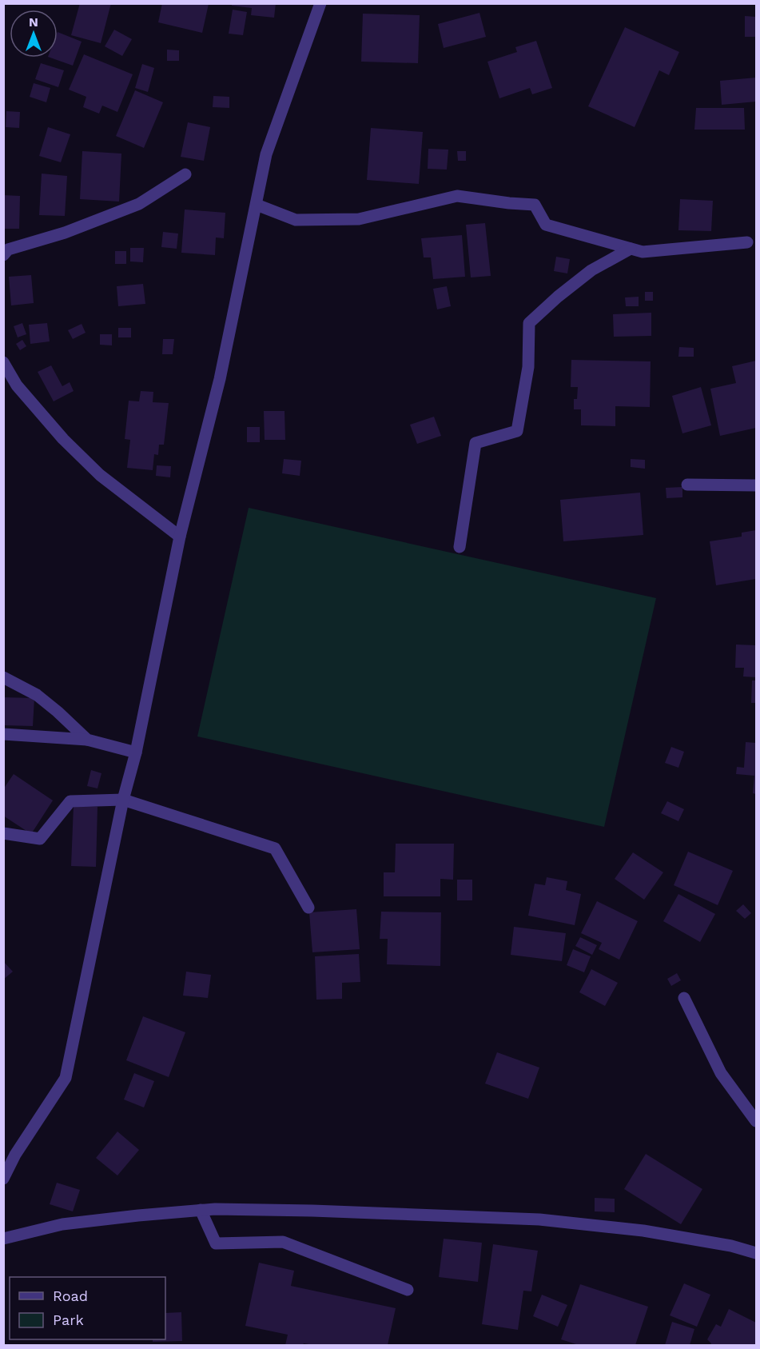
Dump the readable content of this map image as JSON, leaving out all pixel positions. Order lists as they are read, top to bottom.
{
  "legend": ["Road", "Park"],
  "north": "top"
}
